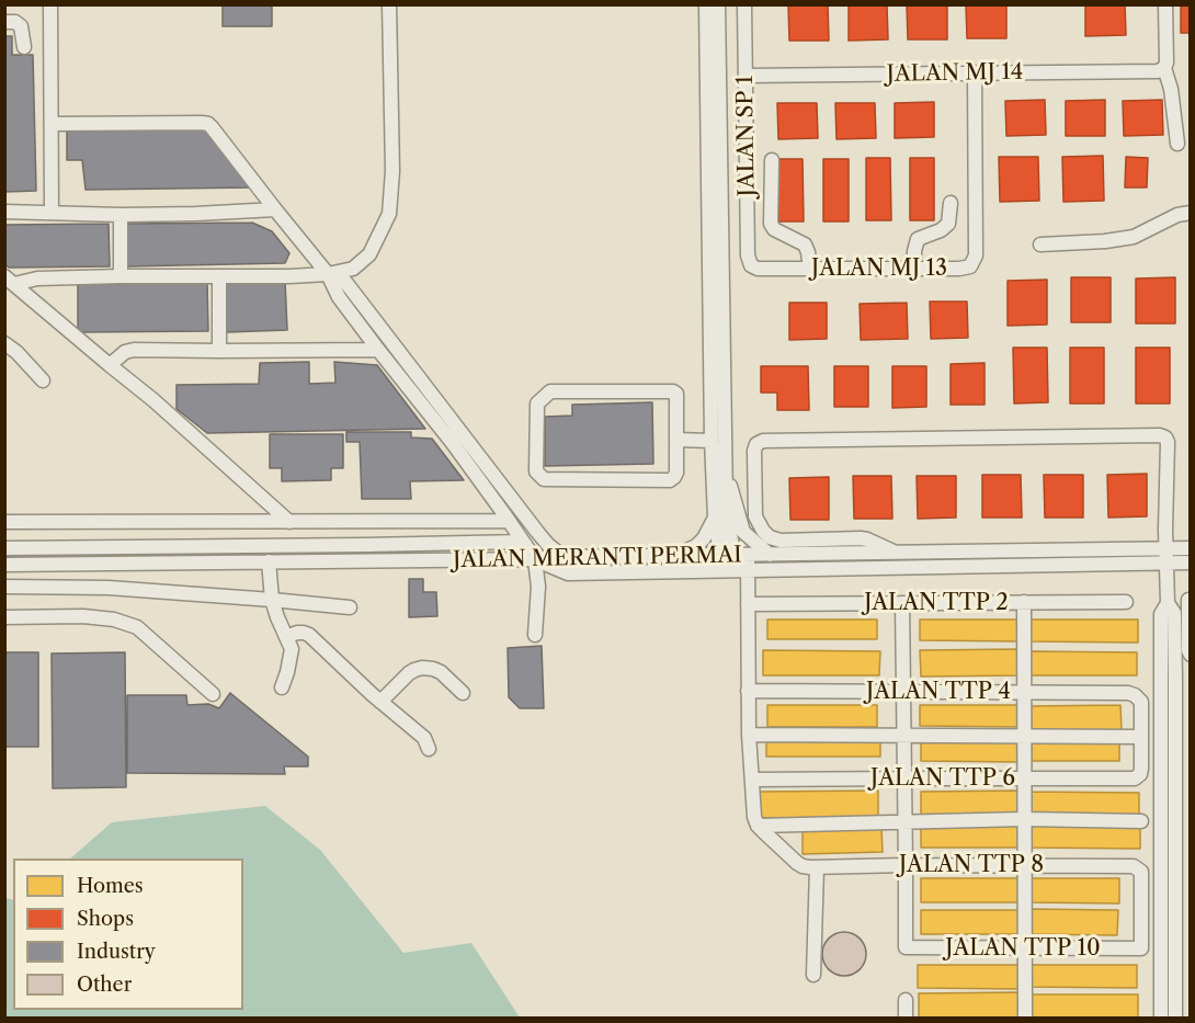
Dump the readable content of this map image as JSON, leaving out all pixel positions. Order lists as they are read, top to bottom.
{
  "streets": {
    "street": [
      "JALAN MJ 14",
      "JALAN SP 1",
      "JALAN MJ 13",
      "JALAN MERANTI PERMAI",
      "JALAN TTP 2",
      "JALAN TTP 4",
      "JALAN TTP 6",
      "JALAN TTP 8",
      "JALAN TTP 10"
    ]
  },
  "crossings": [
    ["JALAN MJ 14", "JALAN SP 1"],
    ["JALAN MJ 14", "JALAN MJ 13"],
    ["JALAN SP 1", "JALAN MJ 13"],
    ["JALAN TTP 4", "JALAN TTP 6"],
    ["JALAN TTP 8", "JALAN TTP 10"]
  ],
  "legend": [
    "Homes",
    "Shops",
    "Industry",
    "Other"
  ]
}
